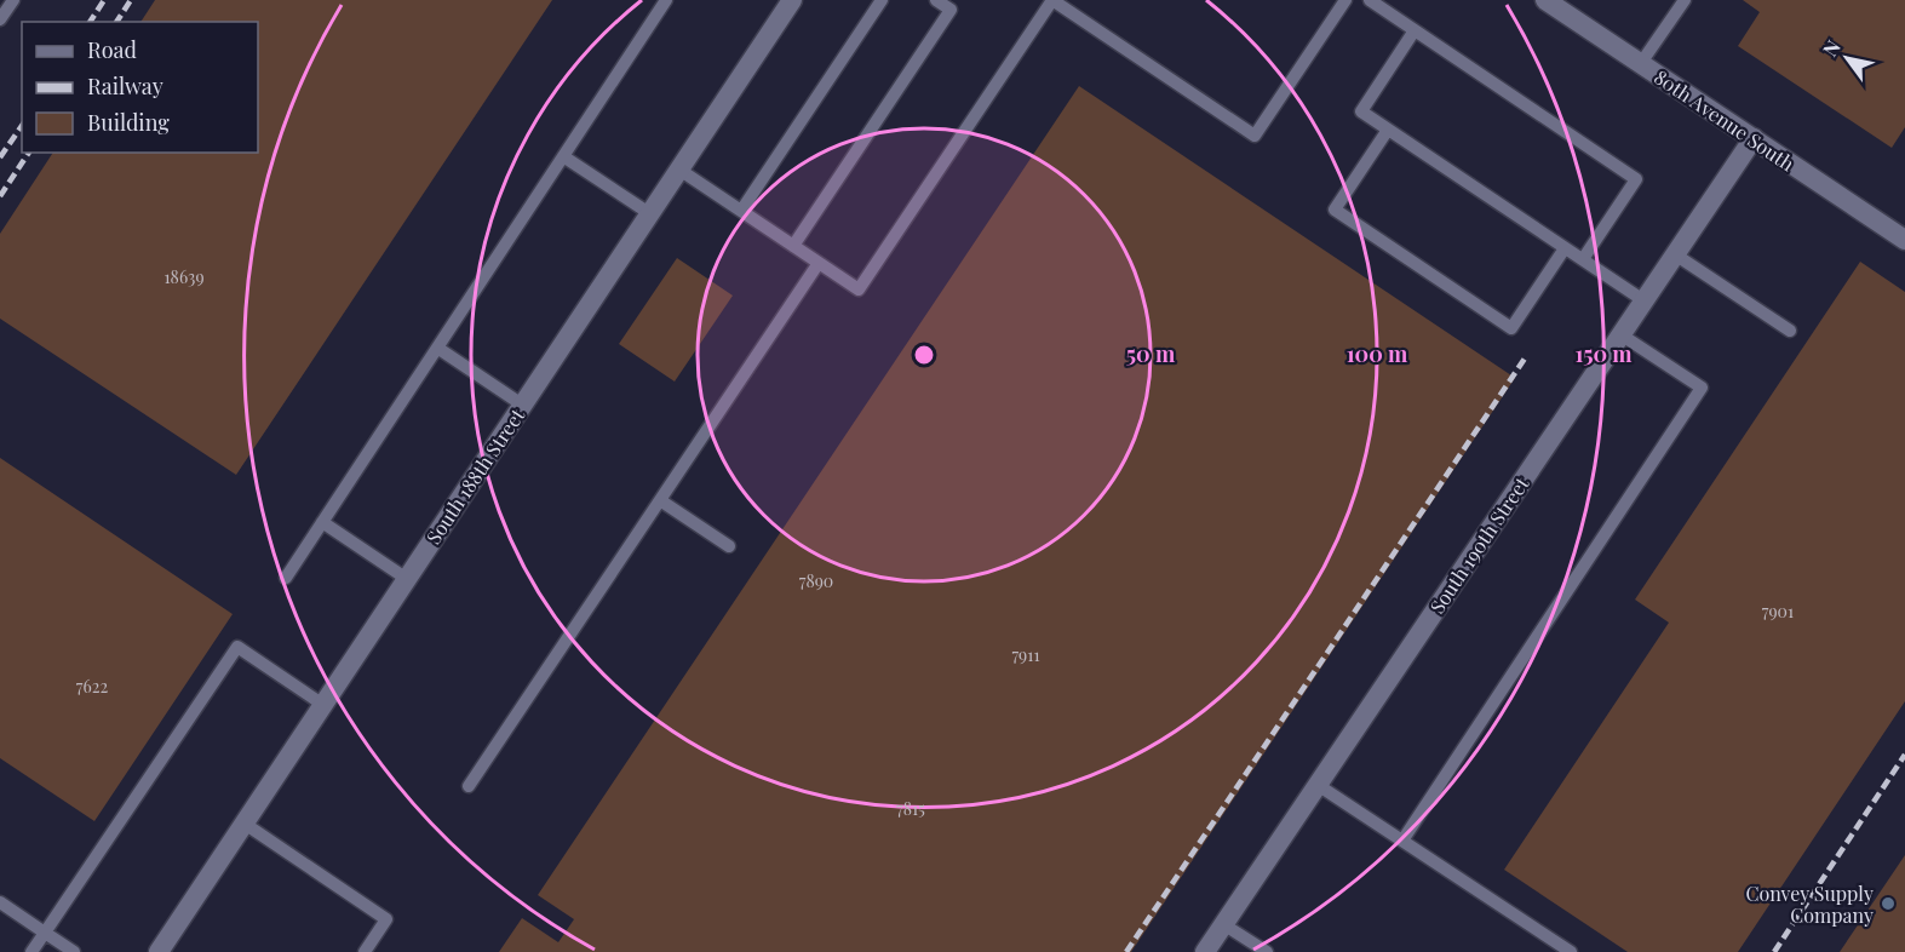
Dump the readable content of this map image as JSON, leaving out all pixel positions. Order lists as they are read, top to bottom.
{
  "streets": {
    "street": ["80th Avenue South", "South 188th Street", "South 190th Street"]
  },
  "crossings": [
    ["80th Avenue South", "South 190th Street"]
  ],
  "places": ["Convey Supply Company"],
  "house_numbers": [
    "18639",
    "7890",
    "7901",
    "7911",
    "7622",
    "7815"
  ],
  "legend": ["Road", "Railway", "Building"],
  "north": "top left",
  "rings": ["50 m", "100 m", "150 m"]
}
